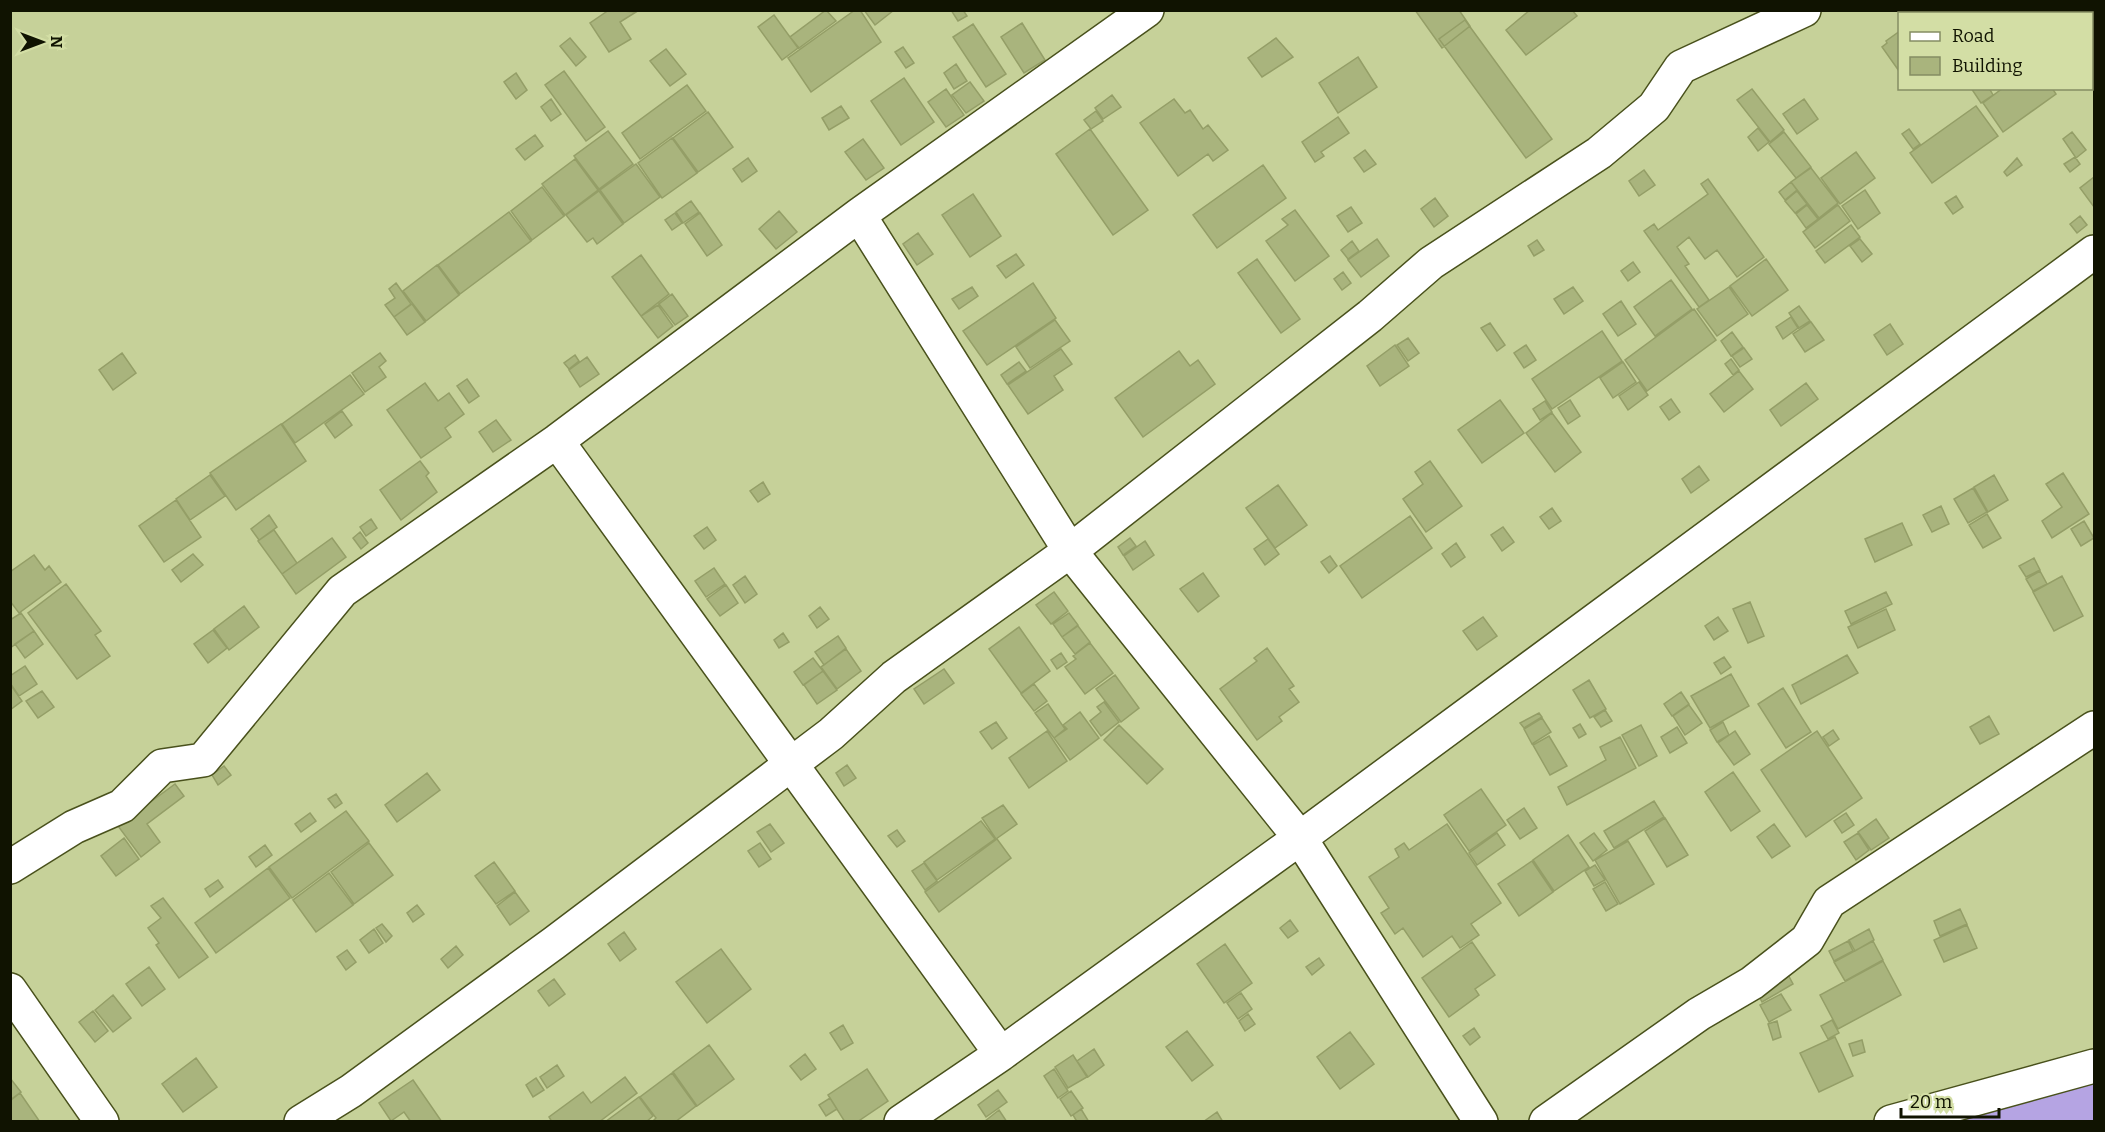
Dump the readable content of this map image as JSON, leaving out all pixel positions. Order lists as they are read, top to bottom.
{
  "legend": ["Road", "Building"],
  "scale_bar": "20 m",
  "north": "right"
}
